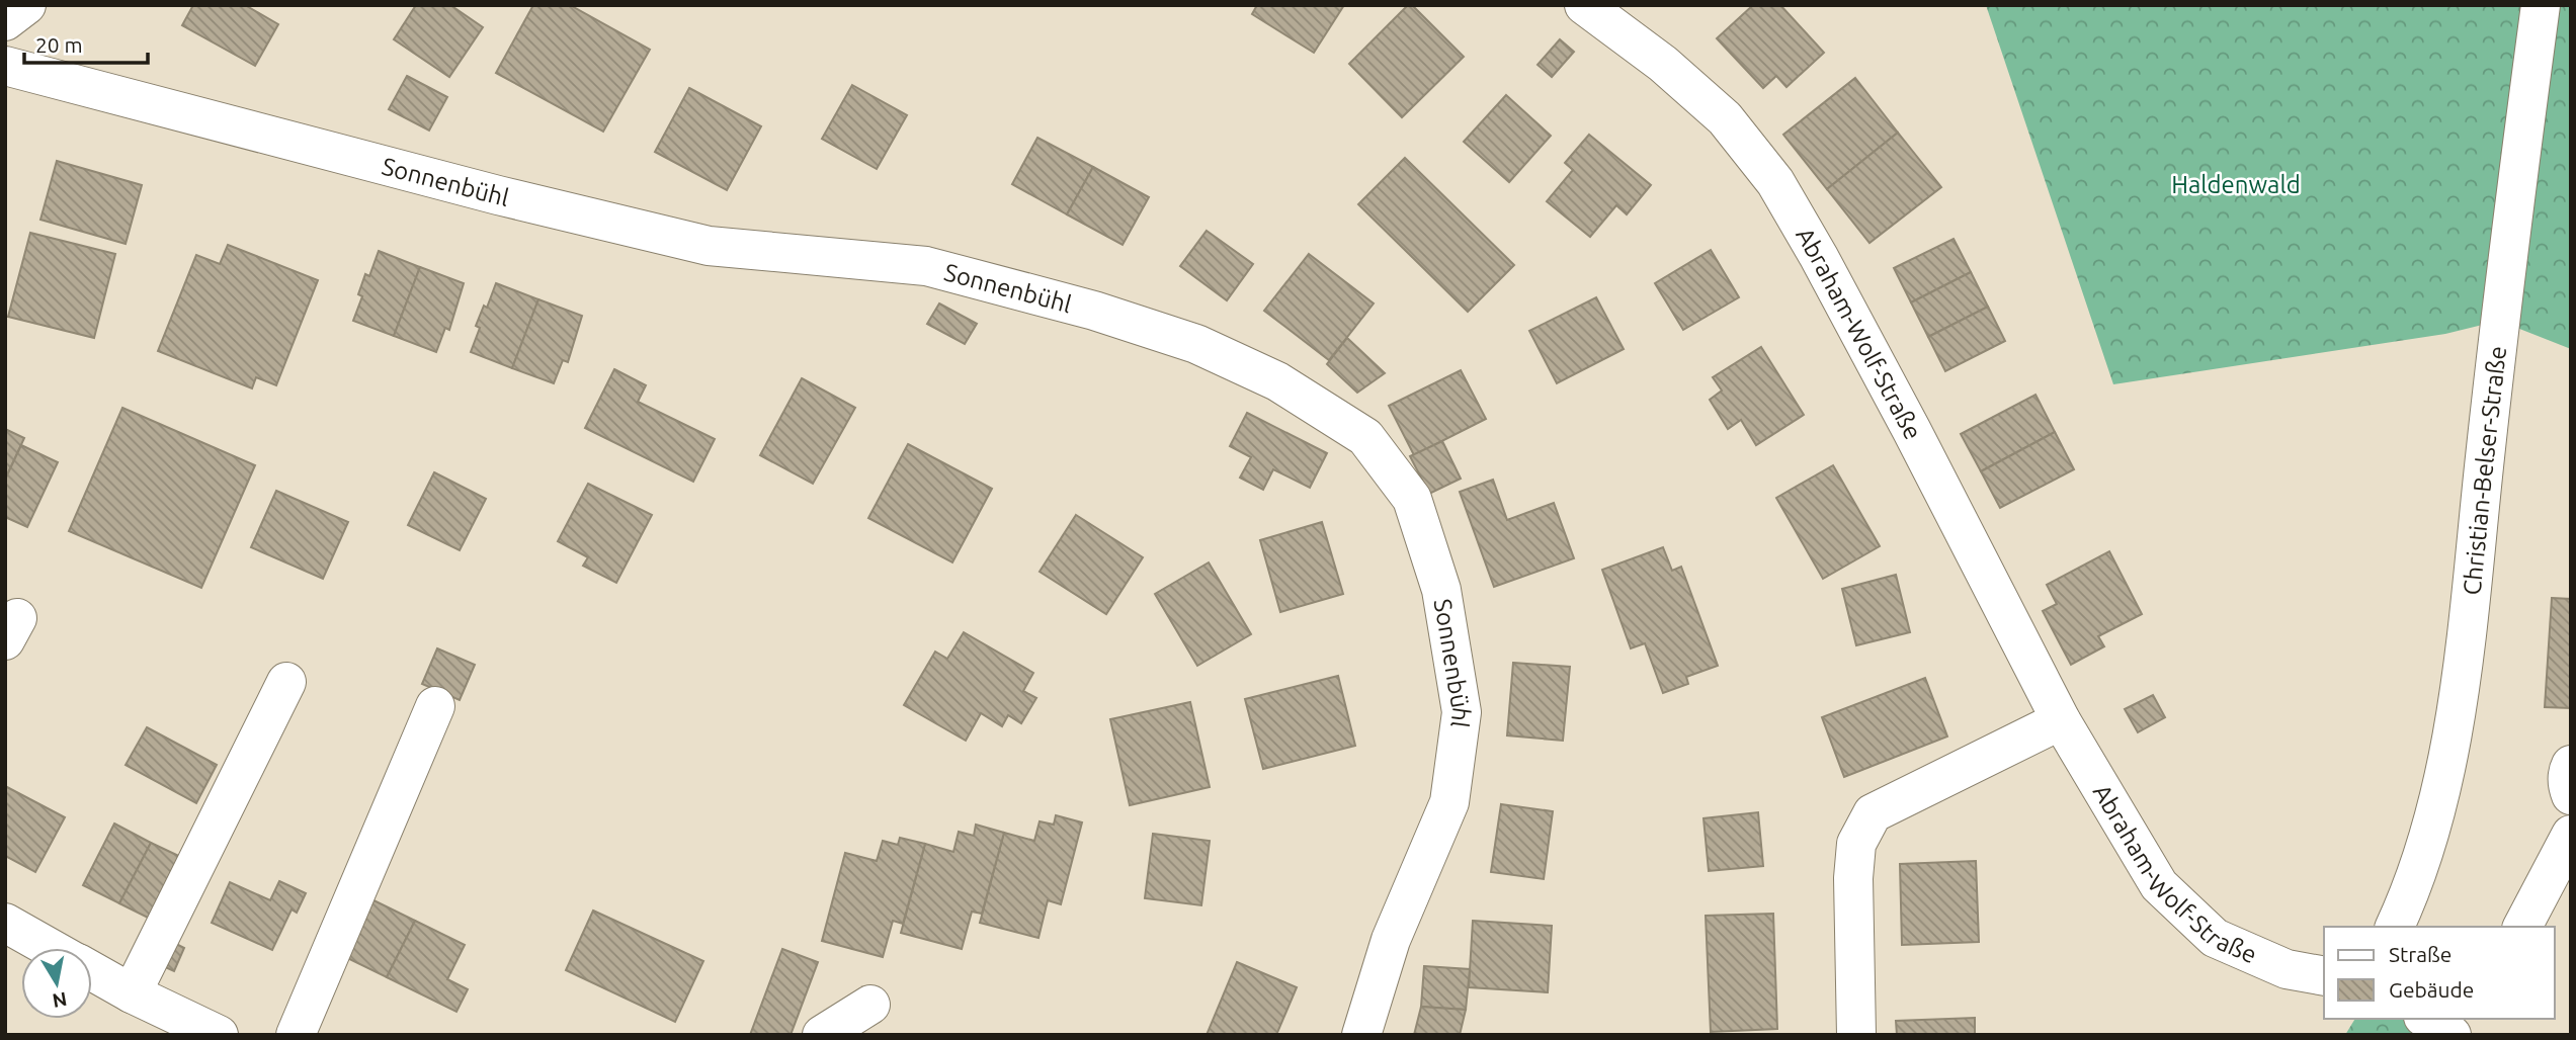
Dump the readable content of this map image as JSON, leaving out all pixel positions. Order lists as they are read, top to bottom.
{
  "streets": {
    "street": ["Sonnenbühl", "Abraham-Wolf-Straße", "Christian-Belser-Straße"]
  },
  "parks": ["Haldenwald"],
  "legend": ["Straße", "Gebäude"],
  "scale_bar": "20 m",
  "north": "bottom"
}
